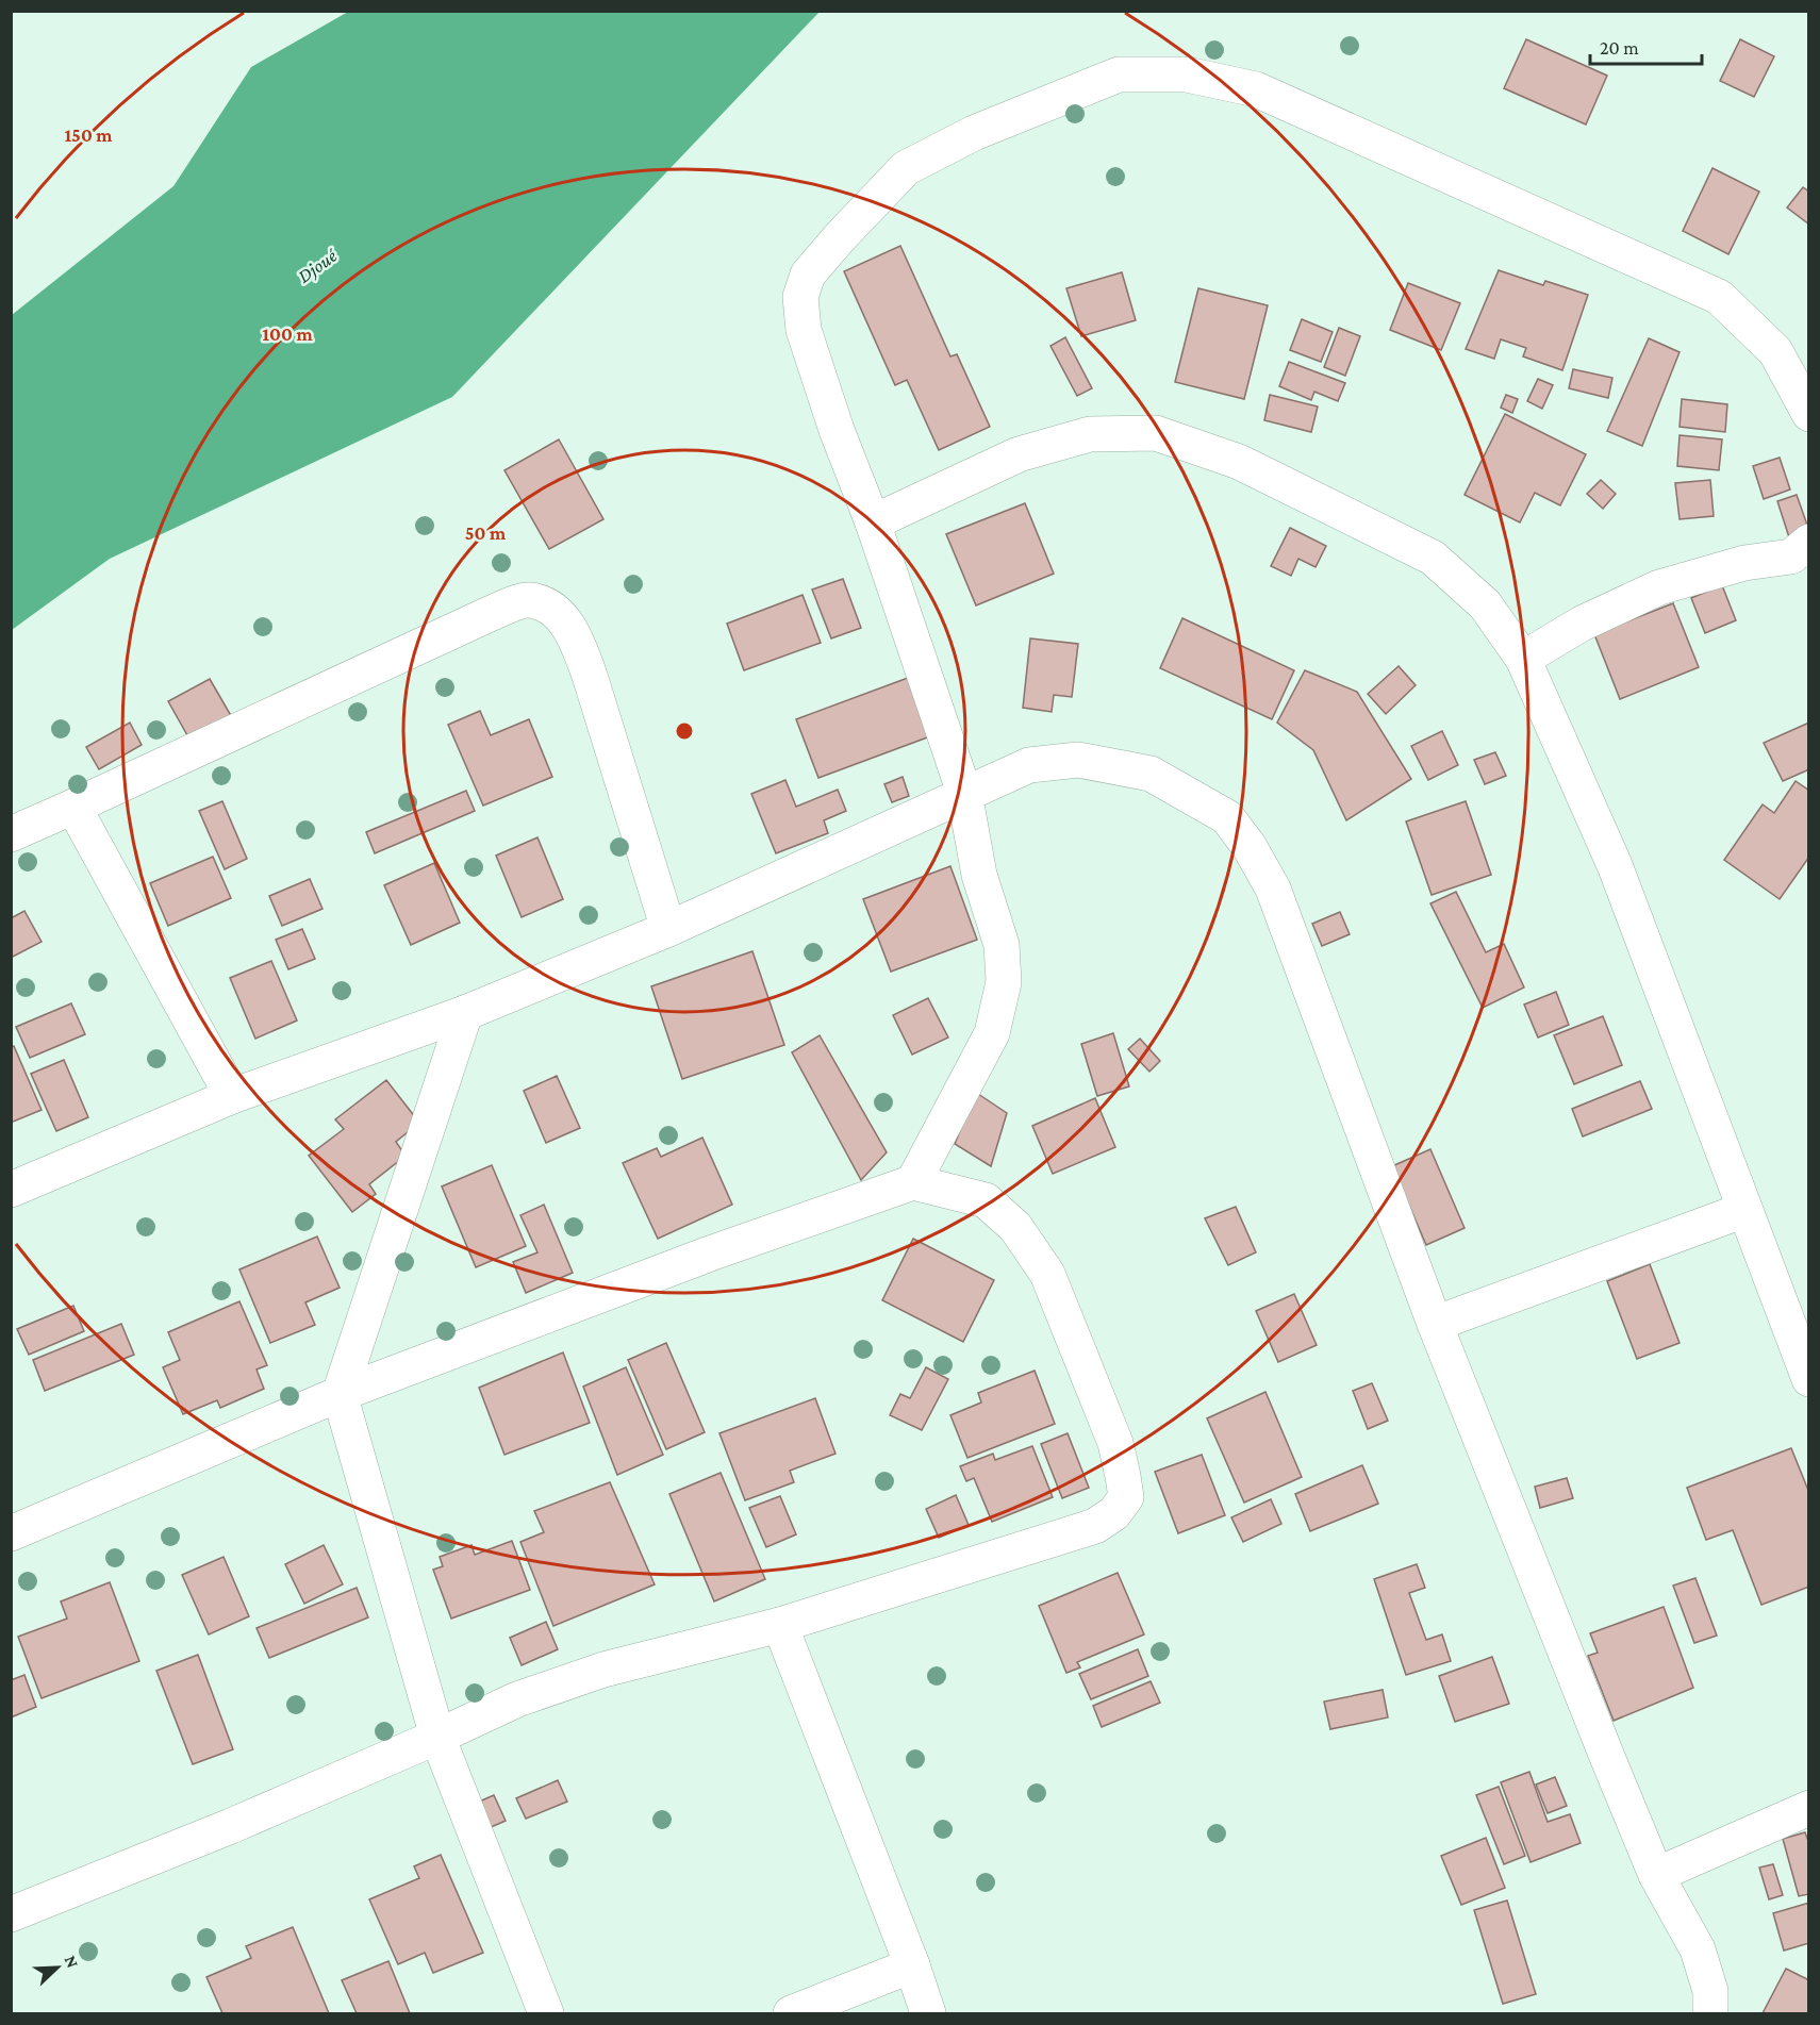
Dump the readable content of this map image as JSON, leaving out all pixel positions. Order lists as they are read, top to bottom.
{
  "water": ["Djoué"],
  "scale_bar": "20 m",
  "north": "top right",
  "rings": ["150 m", "100 m", "50 m"]
}
